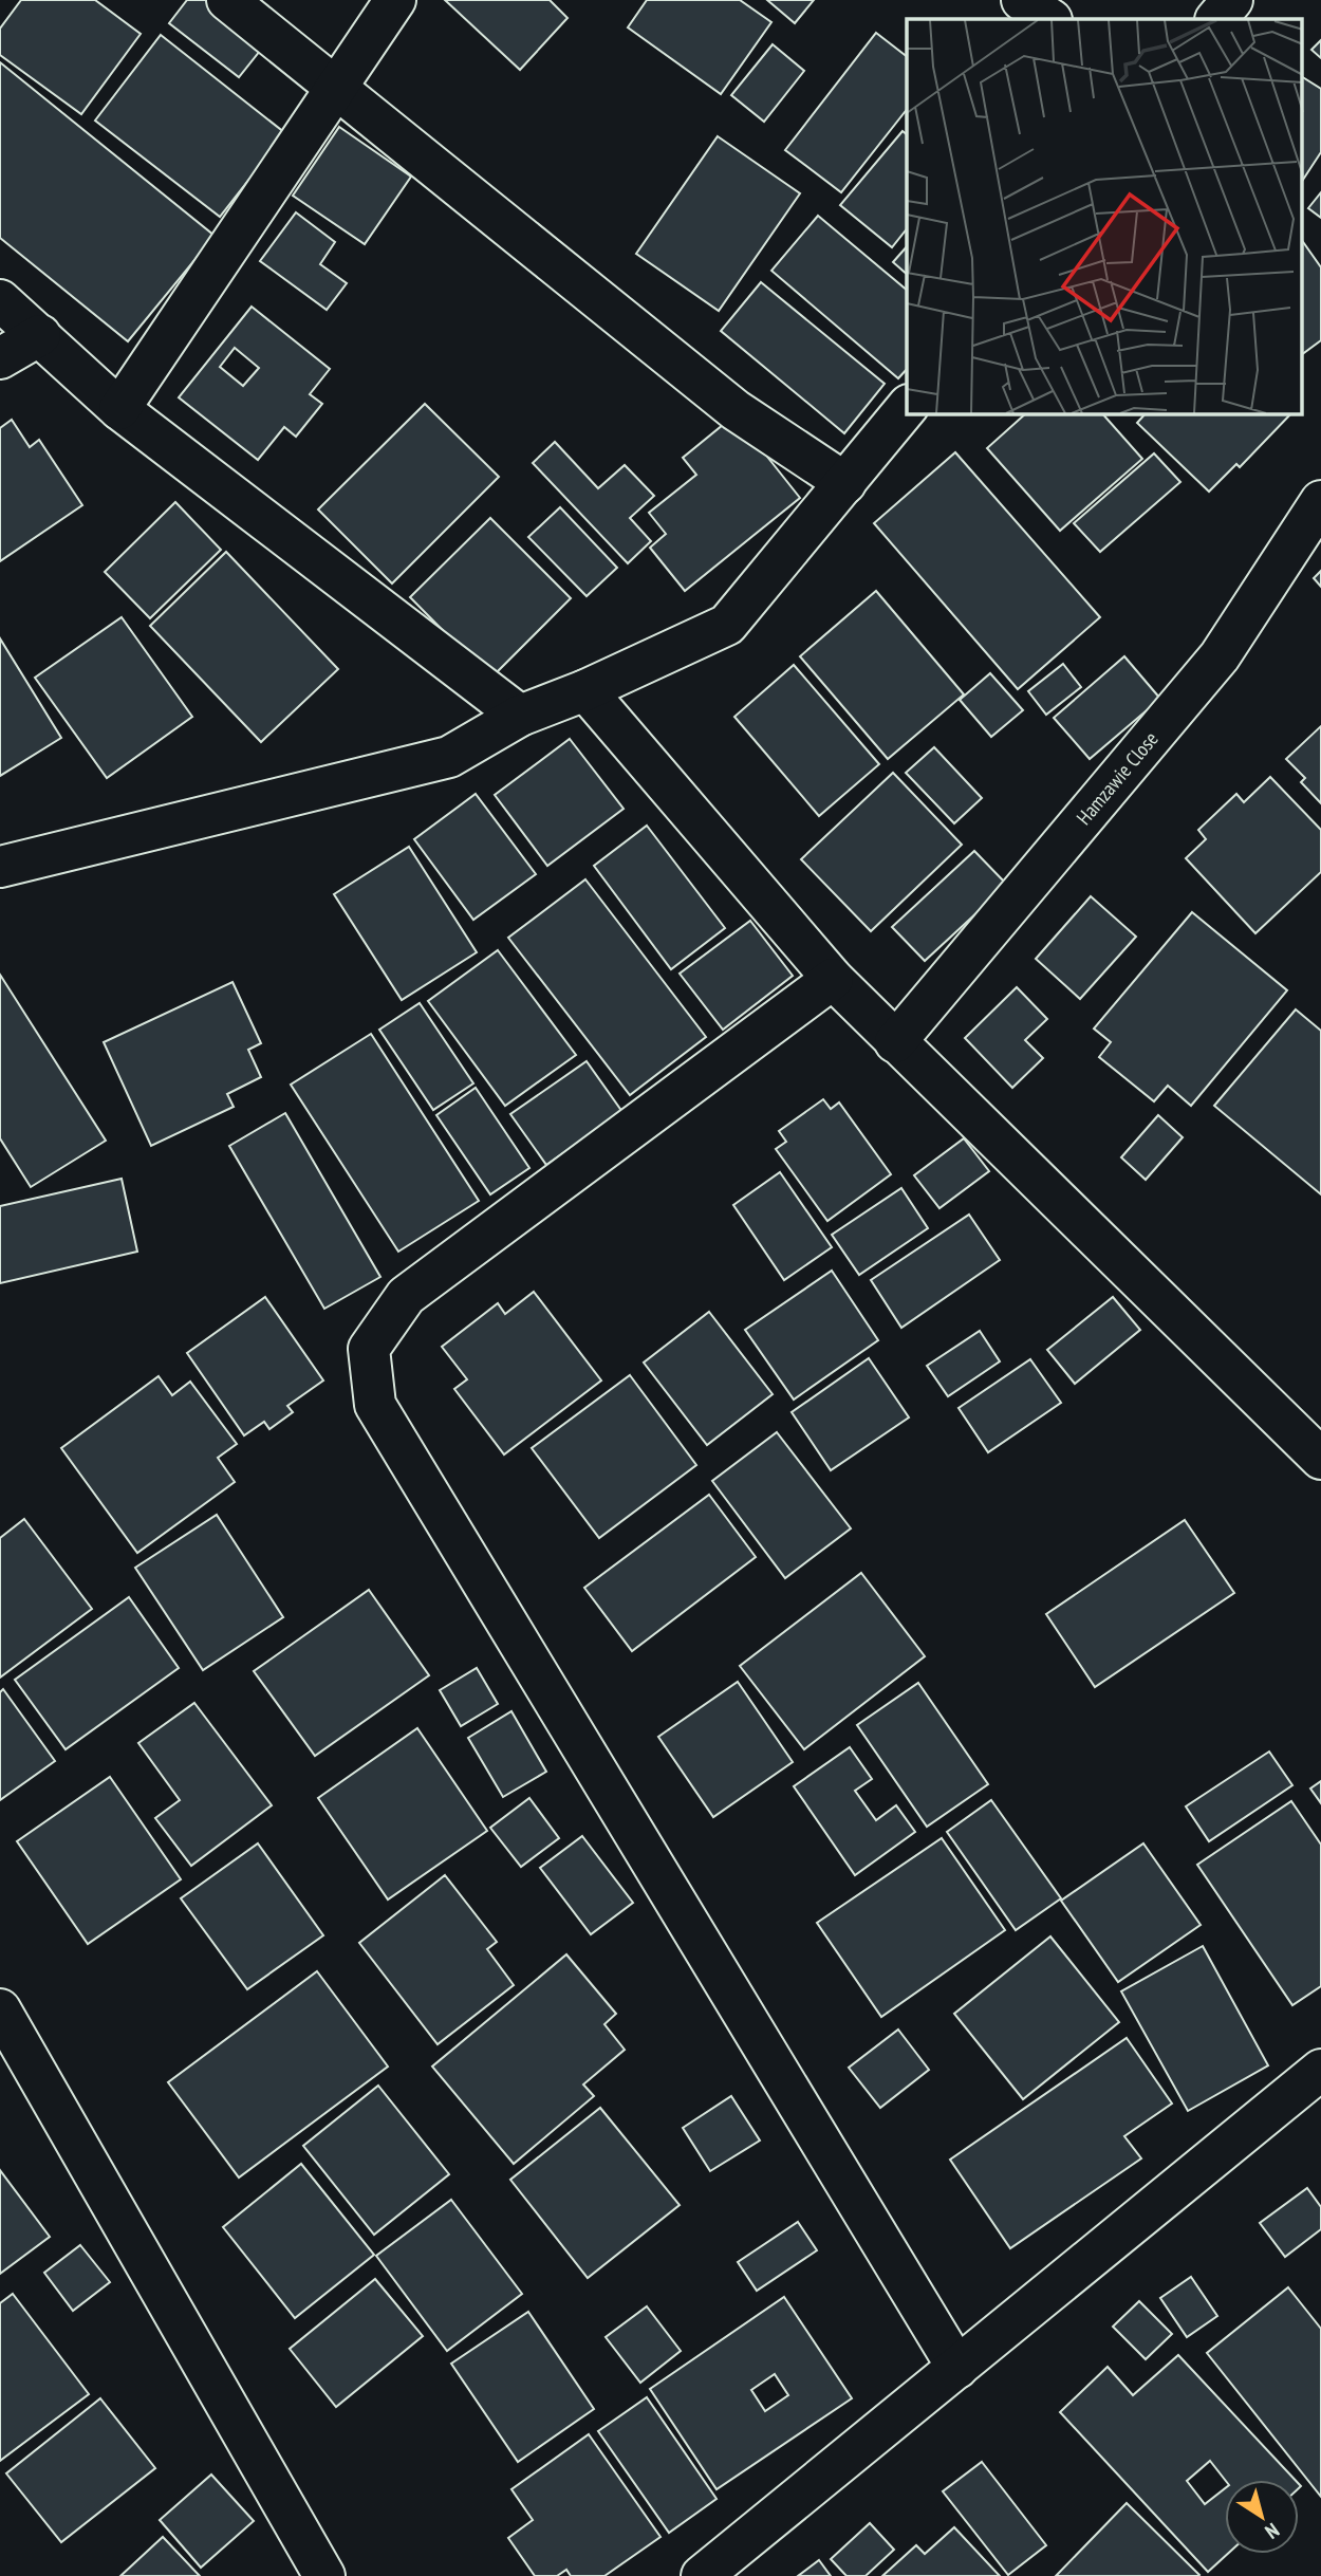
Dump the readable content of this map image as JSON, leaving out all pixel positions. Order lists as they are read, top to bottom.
{
  "streets": {
    "street": ["Hamzawie Close"]
  },
  "north": "bottom right"
}
